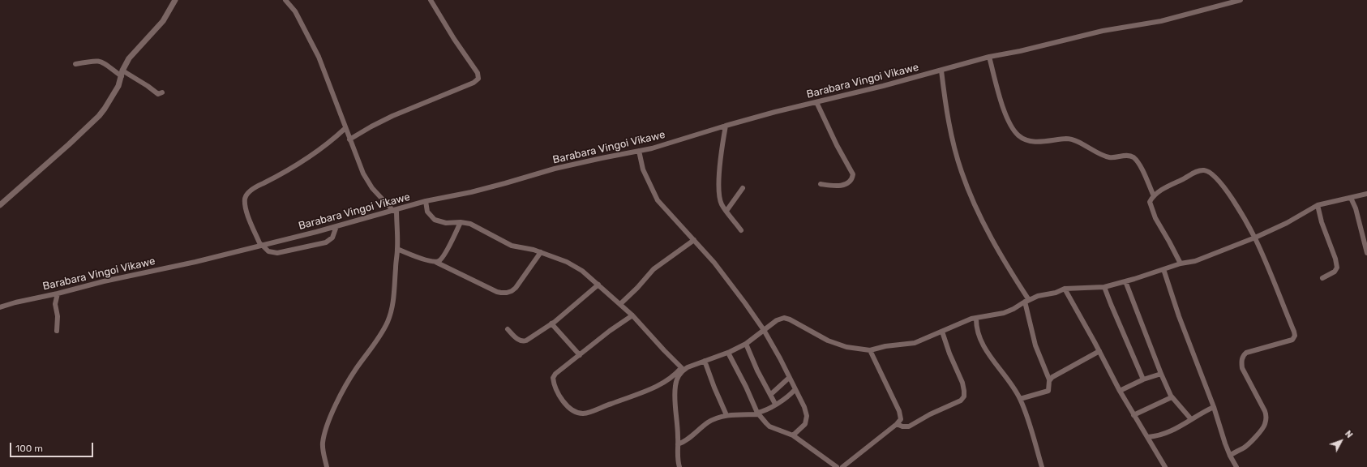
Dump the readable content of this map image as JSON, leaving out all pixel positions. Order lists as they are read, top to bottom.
{
  "streets": {
    "street": ["Barabara Vingoi Vikawe"]
  },
  "scale_bar": "100 m",
  "north": "top right"
}
